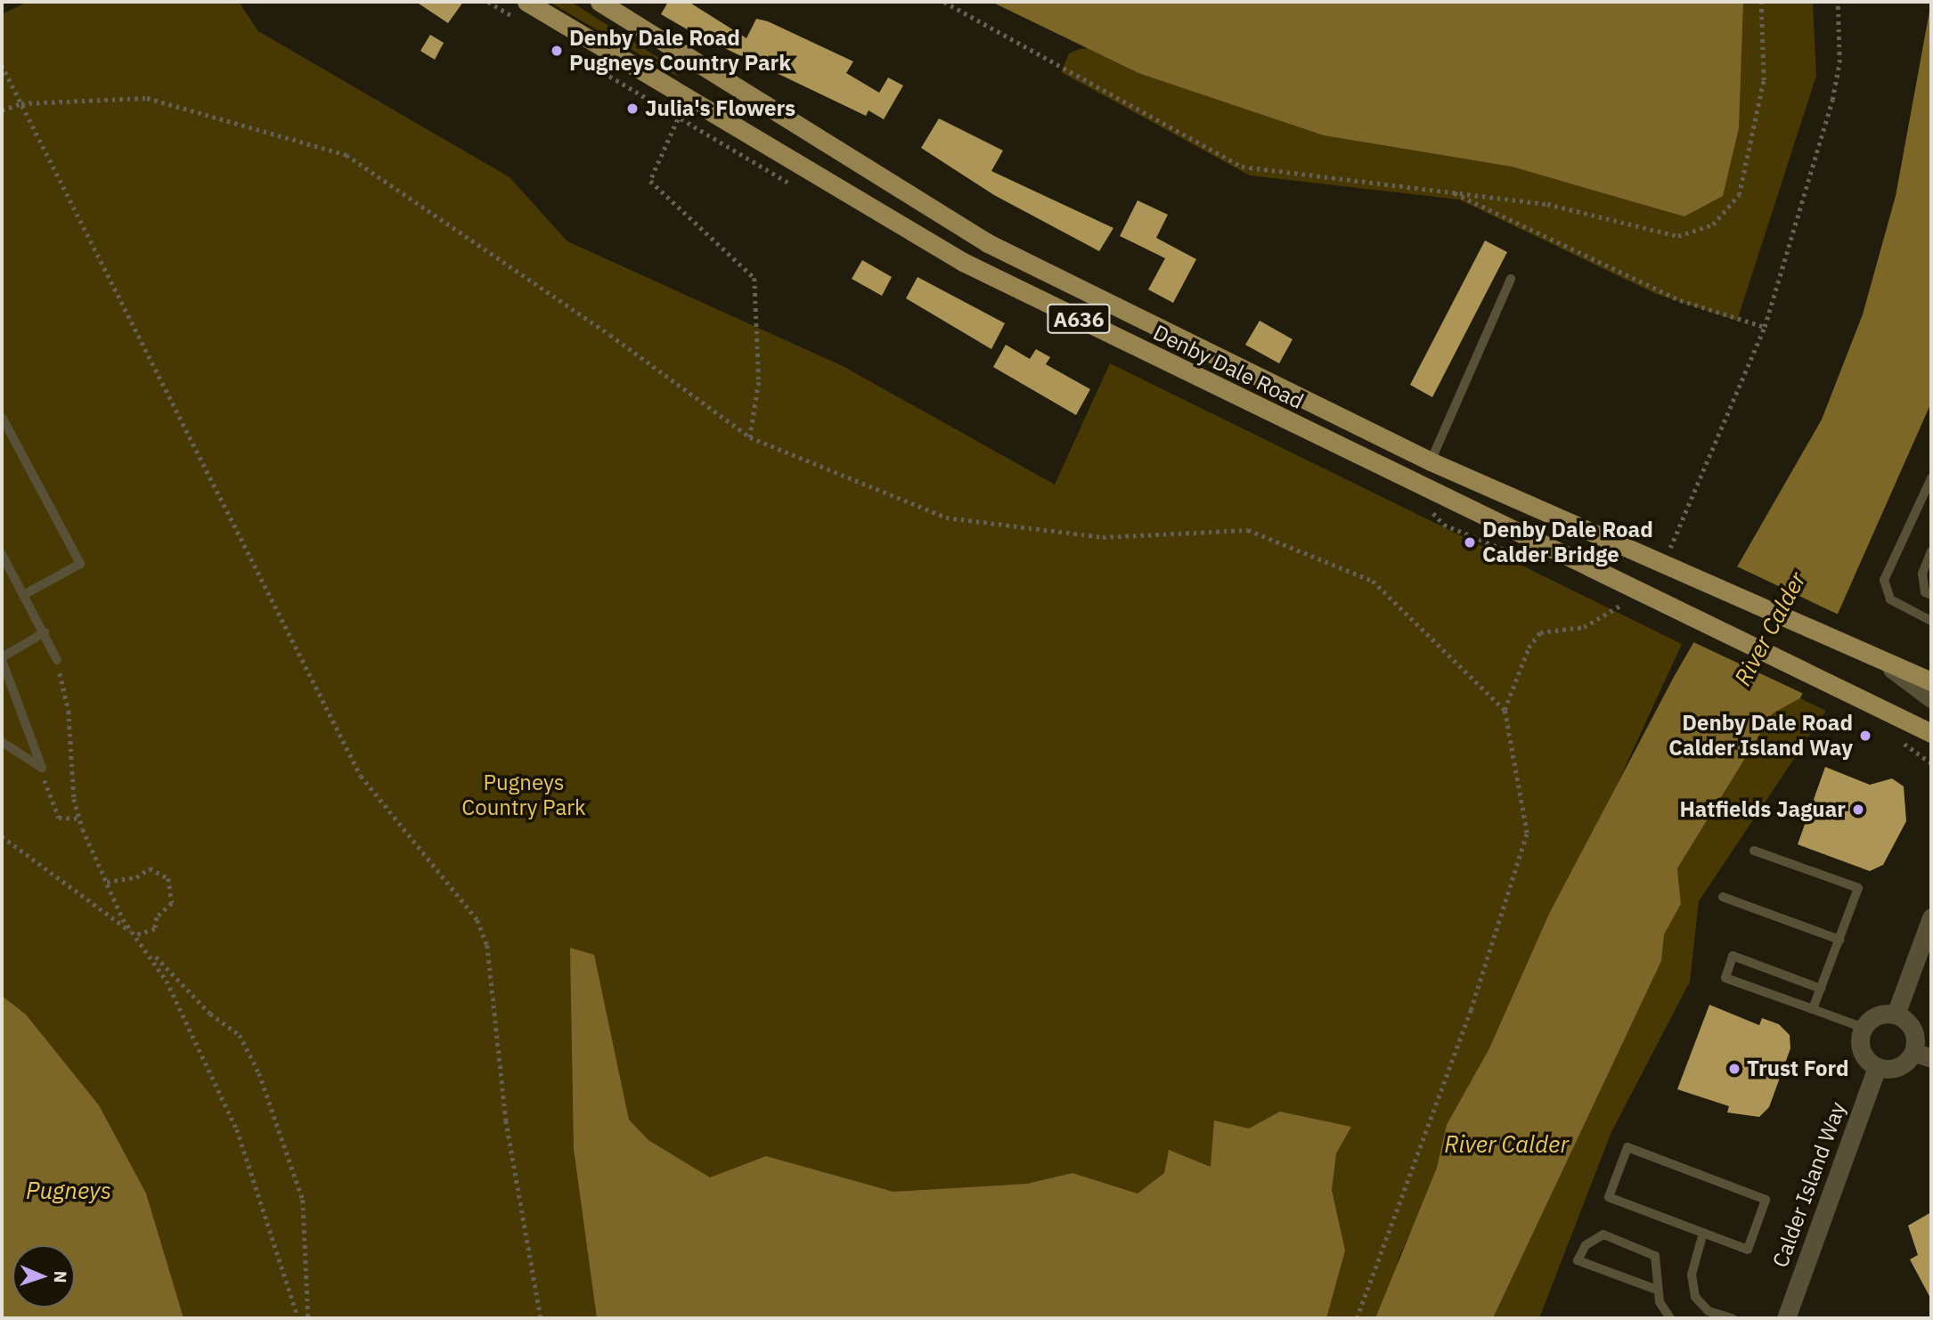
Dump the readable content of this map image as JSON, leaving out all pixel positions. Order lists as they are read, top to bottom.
{
  "streets": {
    "main road": ["A636", "Denby Dale Road"],
    "street": ["Calder Island Way"]
  },
  "water": ["River Calder", "Pugneys"],
  "parks": ["Pugneys Country Park"],
  "places": [
    "Denby Dale Road Pugneys Country Park",
    "Julia's Flowers",
    "Denby Dale Road Calder Bridge",
    "Denby Dale Road Calder Island Way",
    "Hatfields Jaguar",
    "Trust Ford"
  ],
  "north": "right"
}
